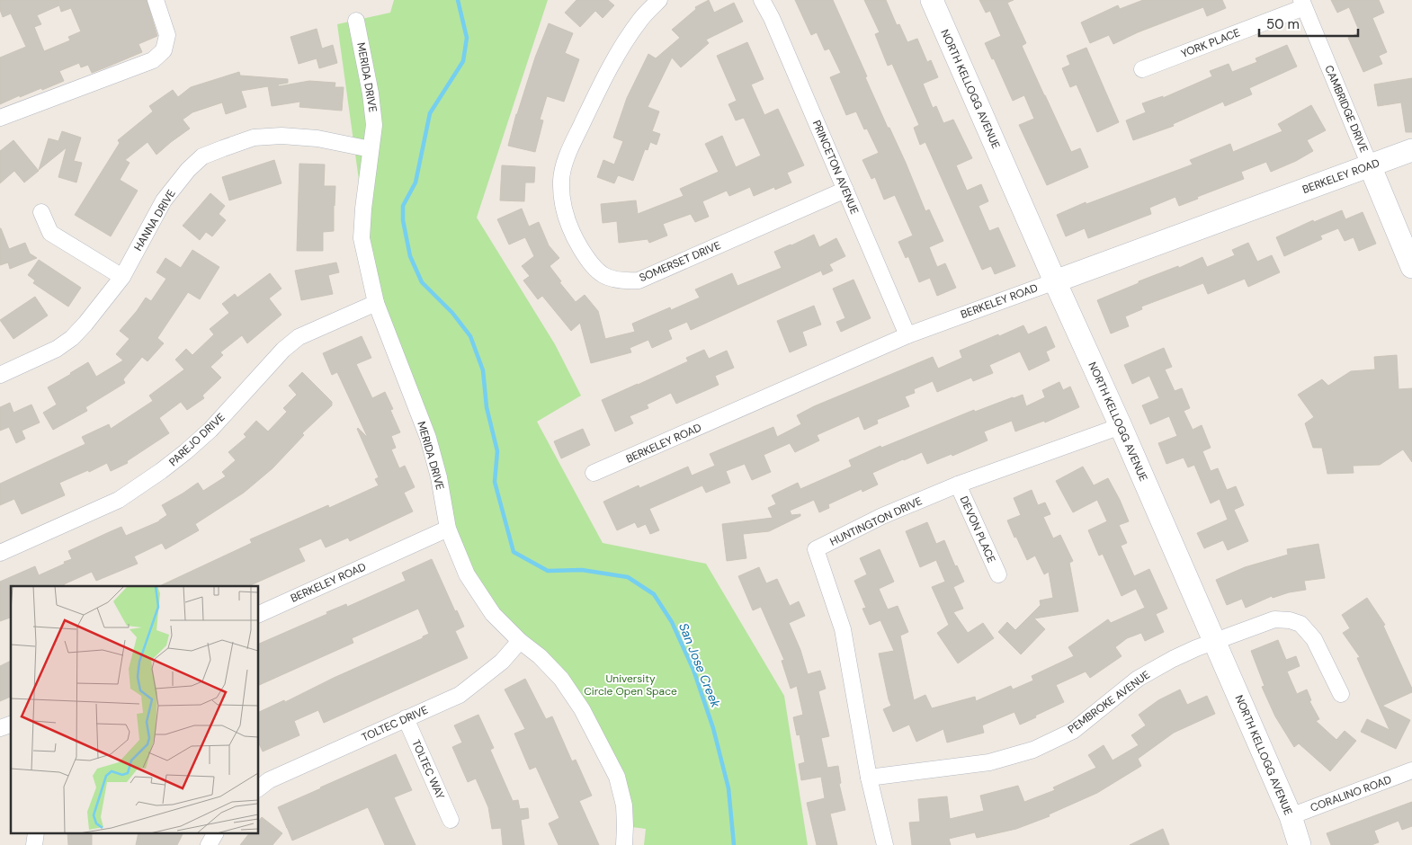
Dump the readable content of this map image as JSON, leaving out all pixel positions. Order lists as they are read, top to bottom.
{
  "streets": {
    "street": [
      "YORK PLACE",
      "MERIDA DRIVE",
      "NORTH KELLOGG AVENUE",
      "CAMBRIDGE DRIVE",
      "PRINCETON AVENUE",
      "BERKELEY ROAD",
      "HANNA DRIVE",
      "SOMERSET DRIVE",
      "PAREJO DRIVE",
      "HUNTINGTON DRIVE",
      "DEVON PLACE",
      "PEMBROKE AVENUE",
      "TOLTEC DRIVE",
      "TOLTEC WAY",
      "CORALINO ROAD"
    ]
  },
  "crossings": [
    ["YORK PLACE", "CAMBRIDGE DRIVE"],
    ["MERIDA DRIVE", "BERKELEY ROAD"],
    ["MERIDA DRIVE", "HANNA DRIVE"],
    ["MERIDA DRIVE", "PAREJO DRIVE"],
    ["MERIDA DRIVE", "TOLTEC DRIVE"],
    ["NORTH KELLOGG AVENUE", "BERKELEY ROAD"],
    ["NORTH KELLOGG AVENUE", "HUNTINGTON DRIVE"],
    ["NORTH KELLOGG AVENUE", "PEMBROKE AVENUE"],
    ["NORTH KELLOGG AVENUE", "CORALINO ROAD"],
    ["CAMBRIDGE DRIVE", "BERKELEY ROAD"],
    ["PRINCETON AVENUE", "BERKELEY ROAD"],
    ["PRINCETON AVENUE", "SOMERSET DRIVE"],
    ["HUNTINGTON DRIVE", "DEVON PLACE"],
    ["HUNTINGTON DRIVE", "PEMBROKE AVENUE"],
    ["TOLTEC DRIVE", "TOLTEC WAY"]
  ],
  "water": ["San Jose Creek"],
  "parks": ["University Circle Open Space"],
  "scale_bar": "50 m"
}
